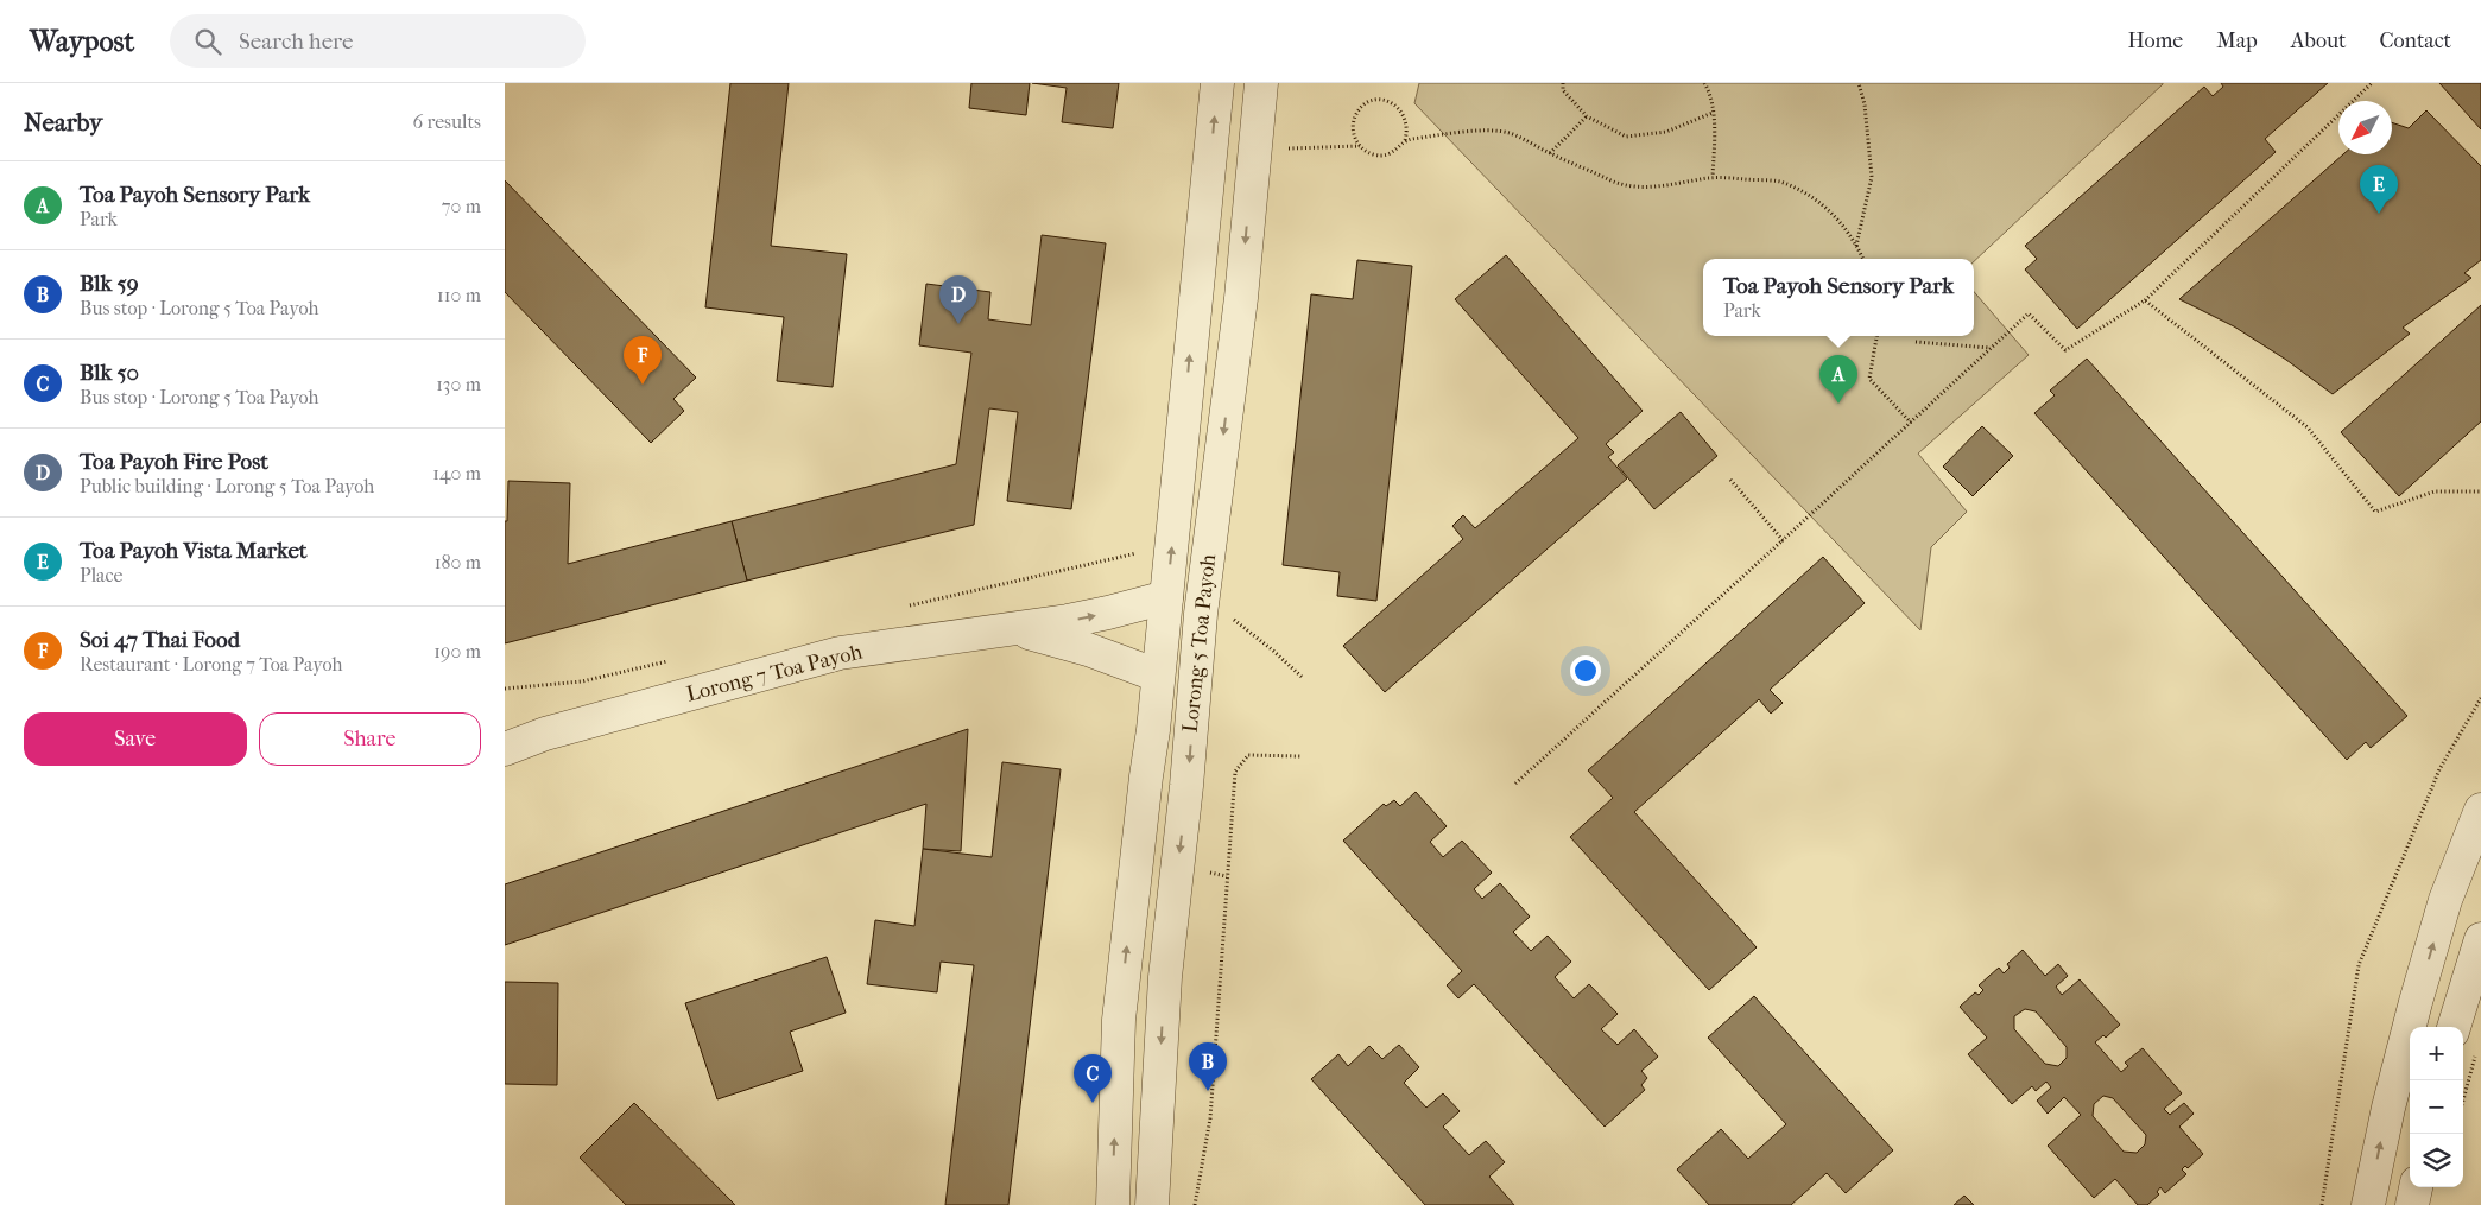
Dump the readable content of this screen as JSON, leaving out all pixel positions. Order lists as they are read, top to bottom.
{
  "streets": {
    "street": ["Lorong 5 Toa Payoh", "Lorong 7 Toa Payoh"]
  },
  "crossings": [
    ["Lorong 5 Toa Payoh", "Lorong 7 Toa Payoh"]
  ],
  "north": "bottom left",
  "page": {
    "header": "Waypost",
    "search": "Search here",
    "nav": [
      "Home",
      "Map",
      "About",
      "Contact"
    ],
    "heading": ["Nearby", "6 results"],
    "list": [
      {
        "mark": "A",
        "name": "Toa Payoh Sensory Park",
        "note": "Park",
        "value": "70 m"
      },
      {
        "mark": "B",
        "name": "Blk 59",
        "note": "Bus stop · Lorong 5 Toa Payoh",
        "value": "110 m"
      },
      {
        "mark": "C",
        "name": "Blk 50",
        "note": "Bus stop · Lorong 5 Toa Payoh",
        "value": "130 m"
      },
      {
        "mark": "D",
        "name": "Toa Payoh Fire Post",
        "note": "Public building · Lorong 5 Toa Payoh",
        "value": "140 m"
      },
      {
        "mark": "E",
        "name": "Toa Payoh Vista Market",
        "note": "Place",
        "value": "180 m"
      },
      {
        "mark": "F",
        "name": "Soi 47 Thai Food",
        "note": "Restaurant · Lorong 7 Toa Payoh",
        "value": "190 m"
      }
    ],
    "pins": [
      "E",
      "D",
      "F",
      "A",
      "B",
      "C"
    ],
    "popup": ["Toa Payoh Sensory Park", "Park"],
    "buttons": ["Save", "Share"],
    "map_buttons": ["+", "−"]
  }
}
